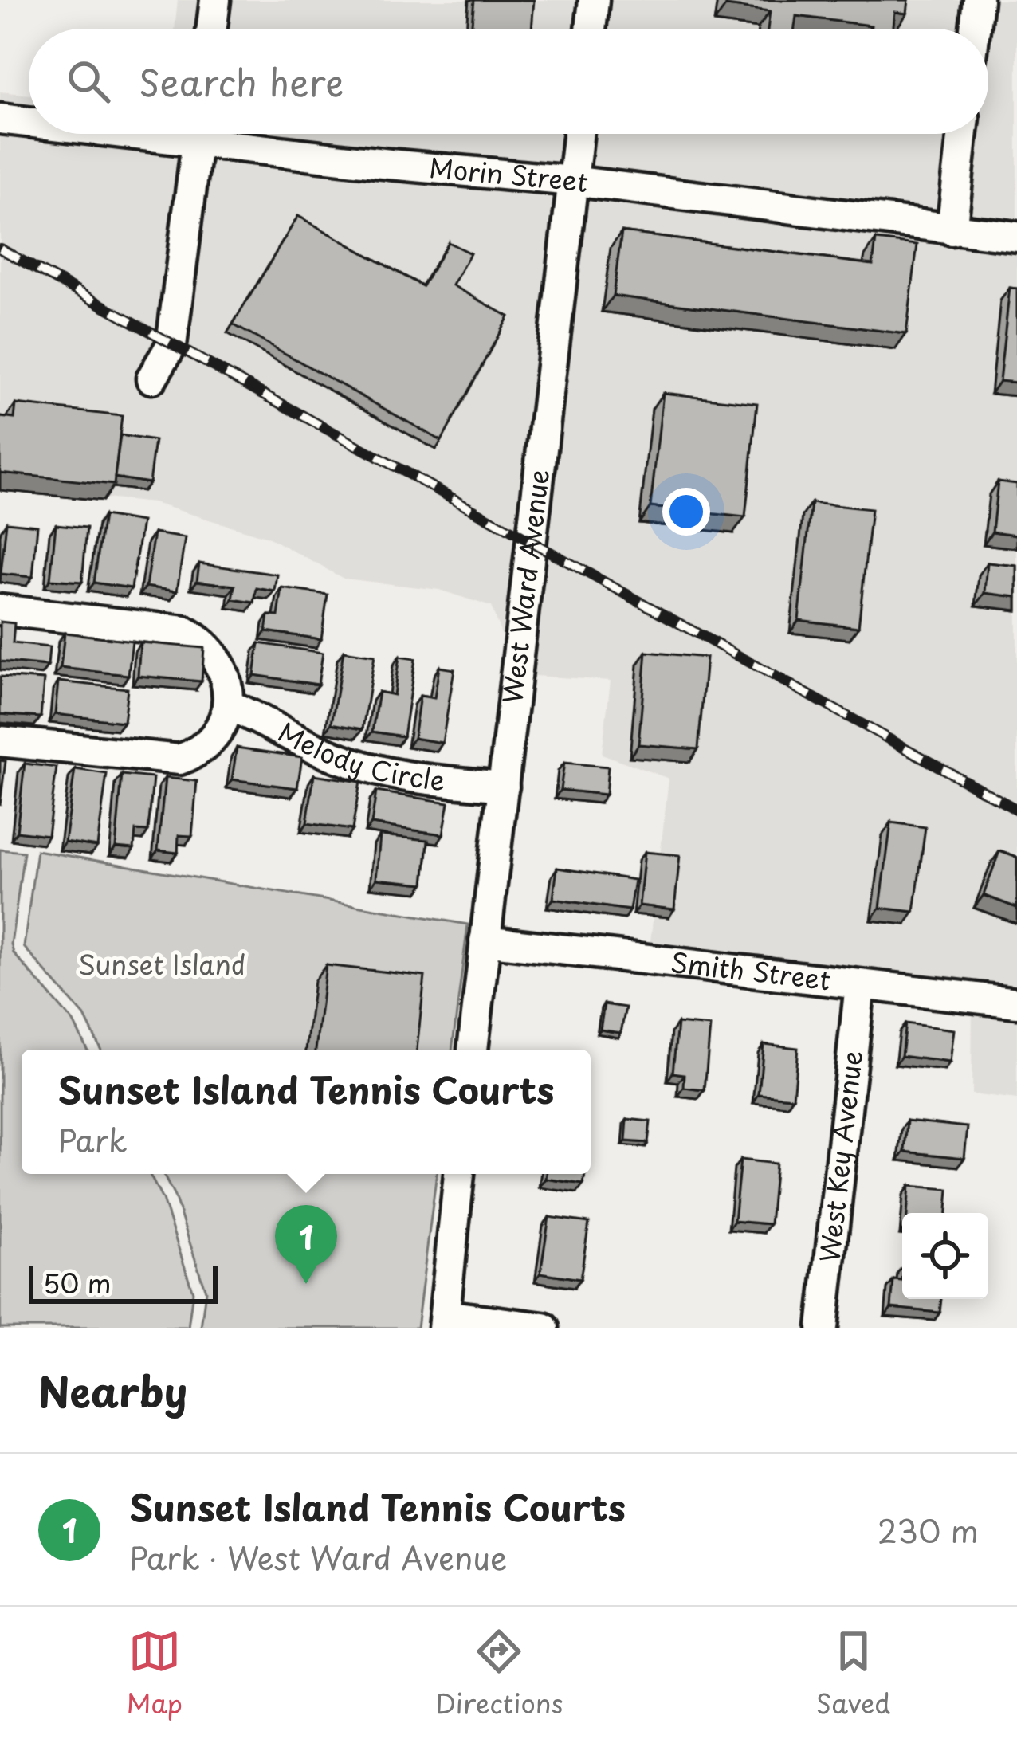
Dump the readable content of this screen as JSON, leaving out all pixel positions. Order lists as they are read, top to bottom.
{
  "streets": {
    "street": [
      "Morin Street",
      "West Ward Avenue",
      "Melody Circle",
      "Smith Street",
      "West Key Avenue"
    ]
  },
  "crossings": [
    ["Morin Street", "West Ward Avenue"],
    ["West Ward Avenue", "Melody Circle"],
    ["West Ward Avenue", "Smith Street"],
    ["Smith Street", "West Key Avenue"]
  ],
  "parks": ["Sunset Island"],
  "scale_bar": "50 m",
  "page": {
    "search": "Search here",
    "popup": ["Sunset Island Tennis Courts", "Park"],
    "pins": "1",
    "scale": "50 m",
    "heading": "Nearby",
    "list": [
      {
        "mark": "1",
        "name": "Sunset Island Tennis Courts",
        "note": "Park · West Ward Avenue",
        "value": "230 m"
      }
    ],
    "nav": ["Map", "Directions", "Saved"]
  }
}
